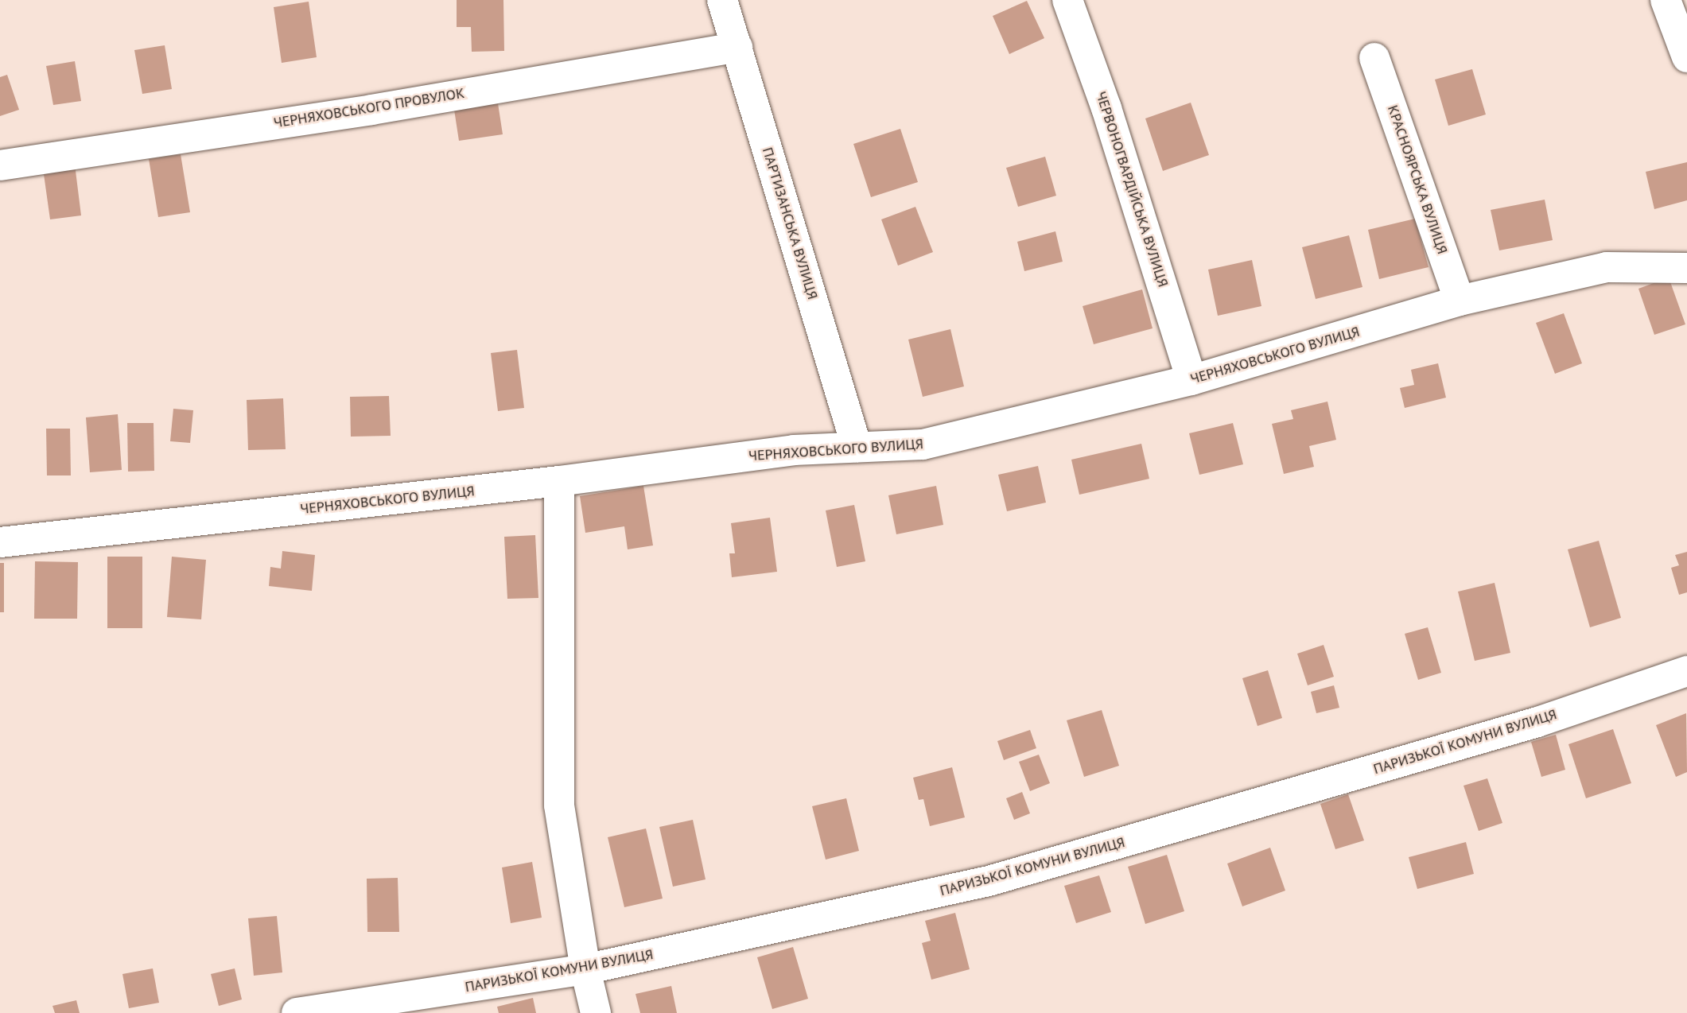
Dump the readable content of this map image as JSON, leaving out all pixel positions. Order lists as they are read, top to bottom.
{
  "streets": {
    "street": [
      "ЧЕРНЯХОВСЬКОГО ПРОВУЛОК",
      "КРАСНОЯРСЬКА ВУЛИЦЯ",
      "ЧЕРВОНОГВАРДІЙСЬКА ВУЛИЦЯ",
      "ПАРТИЗАНСЬКА ВУЛИЦЯ",
      "ЧЕРНЯХОВСЬКОГО ВУЛИЦЯ",
      "ПАРИЗЬКОЇ КОМУНИ ВУЛИЦЯ"
    ]
  },
  "crossings": [
    ["ЧЕРНЯХОВСЬКОГО ПРОВУЛОК", "ПАРТИЗАНСЬКА ВУЛИЦЯ"],
    ["КРАСНОЯРСЬКА ВУЛИЦЯ", "ЧЕРНЯХОВСЬКОГО ВУЛИЦЯ"],
    ["ЧЕРВОНОГВАРДІЙСЬКА ВУЛИЦЯ", "ЧЕРНЯХОВСЬКОГО ВУЛИЦЯ"],
    ["ПАРТИЗАНСЬКА ВУЛИЦЯ", "ЧЕРНЯХОВСЬКОГО ВУЛИЦЯ"]
  ]
}
